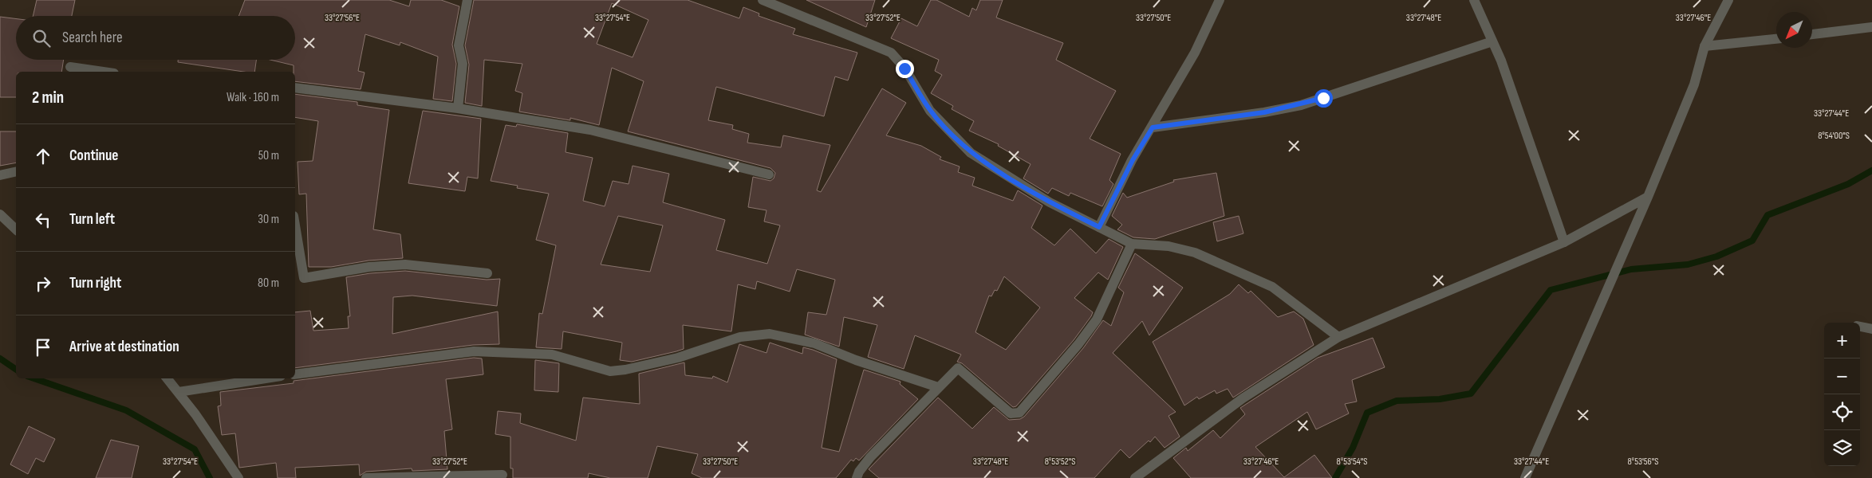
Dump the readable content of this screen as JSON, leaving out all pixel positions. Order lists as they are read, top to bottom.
{
  "north": "bottom left",
  "page": {
    "search": "Search here",
    "heading": ["2 min", "Walk · 160 m"],
    "list": [
      ["Continue", "50 m"],
      ["Turn left", "30 m"],
      ["Turn right", "80 m"],
      "Arrive at destination"
    ],
    "map_buttons": ["+", "−"]
  },
  "coordinates": [
    "33°27'56\"E",
    "33°27'54\"E",
    "33°27'52\"E",
    "33°27'50\"E",
    "33°27'48\"E",
    "33°27'46\"E",
    "33°27'44\"E",
    "8°54'00\"S",
    "8°53'52\"S",
    "8°53'54\"S",
    "8°53'56\"S"
  ]
}
